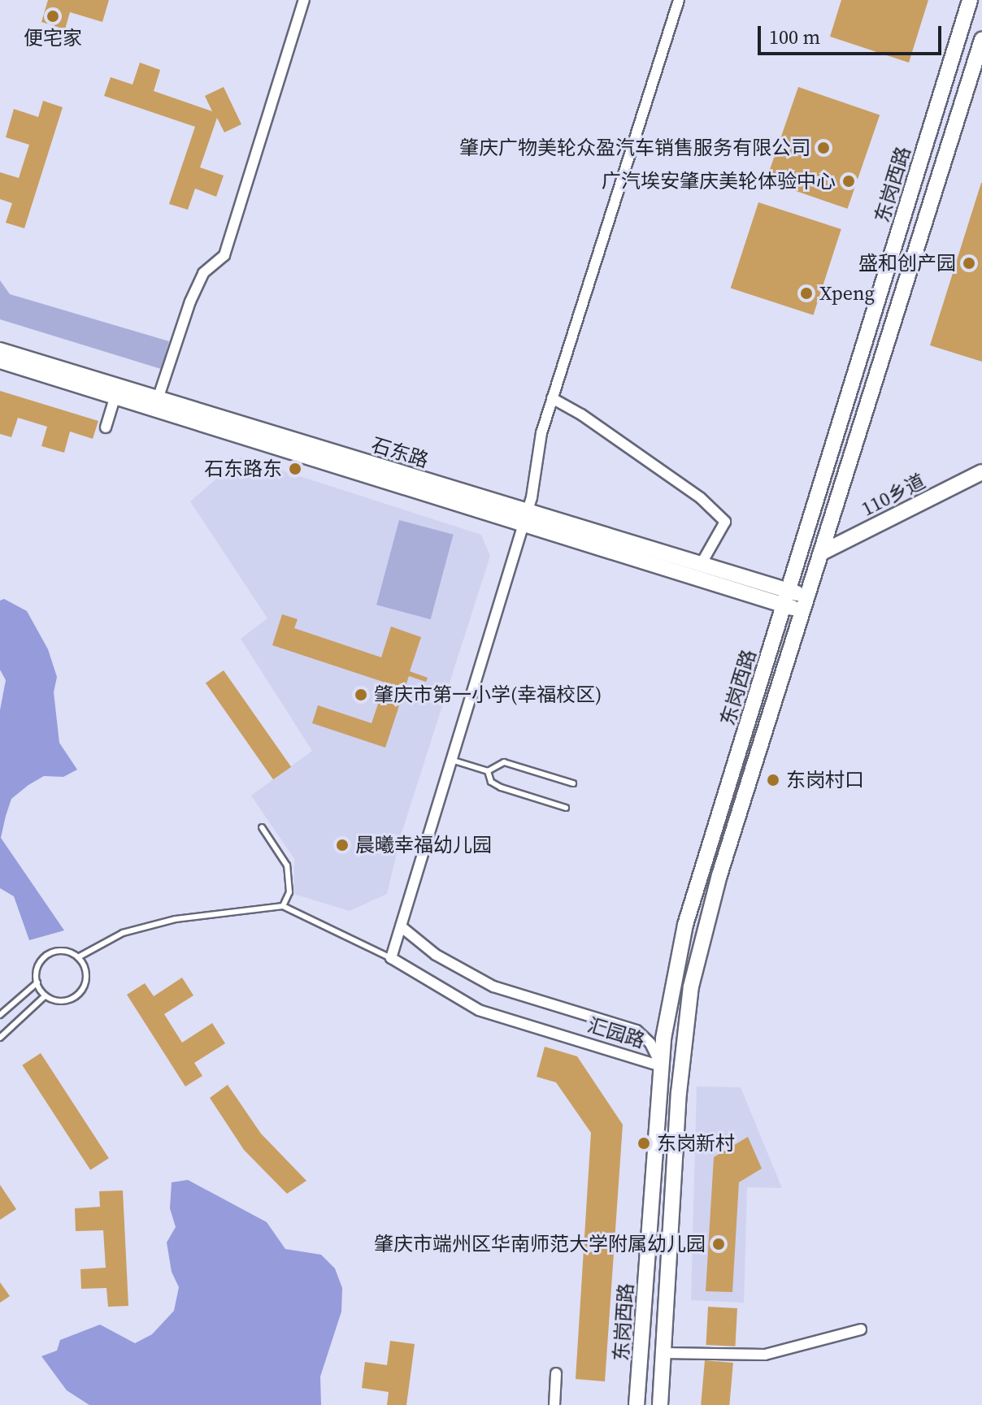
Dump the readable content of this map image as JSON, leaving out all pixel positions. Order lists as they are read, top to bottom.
{
  "streets": {
    "main road": ["东岗西路", "石东路", "110乡道"],
    "street": ["汇园路"]
  },
  "crossings": [
    ["东岗西路", "石东路"],
    ["东岗西路", "110乡道"],
    ["东岗西路", "汇园路"]
  ],
  "places": [
    "便宅家",
    "肇庆广物美轮众盈汽车销售服务有限公司",
    "广汽埃安肇庆美轮体验中心",
    "盛和创产园",
    "Xpeng",
    "石东路东",
    "肇庆市第一小学(幸福校区)",
    "东岗村口",
    "晨曦幸福幼儿园",
    "东岗新村",
    "肇庆市端州区华南师范大学附属幼儿园"
  ],
  "scale_bar": "100 m"
}
